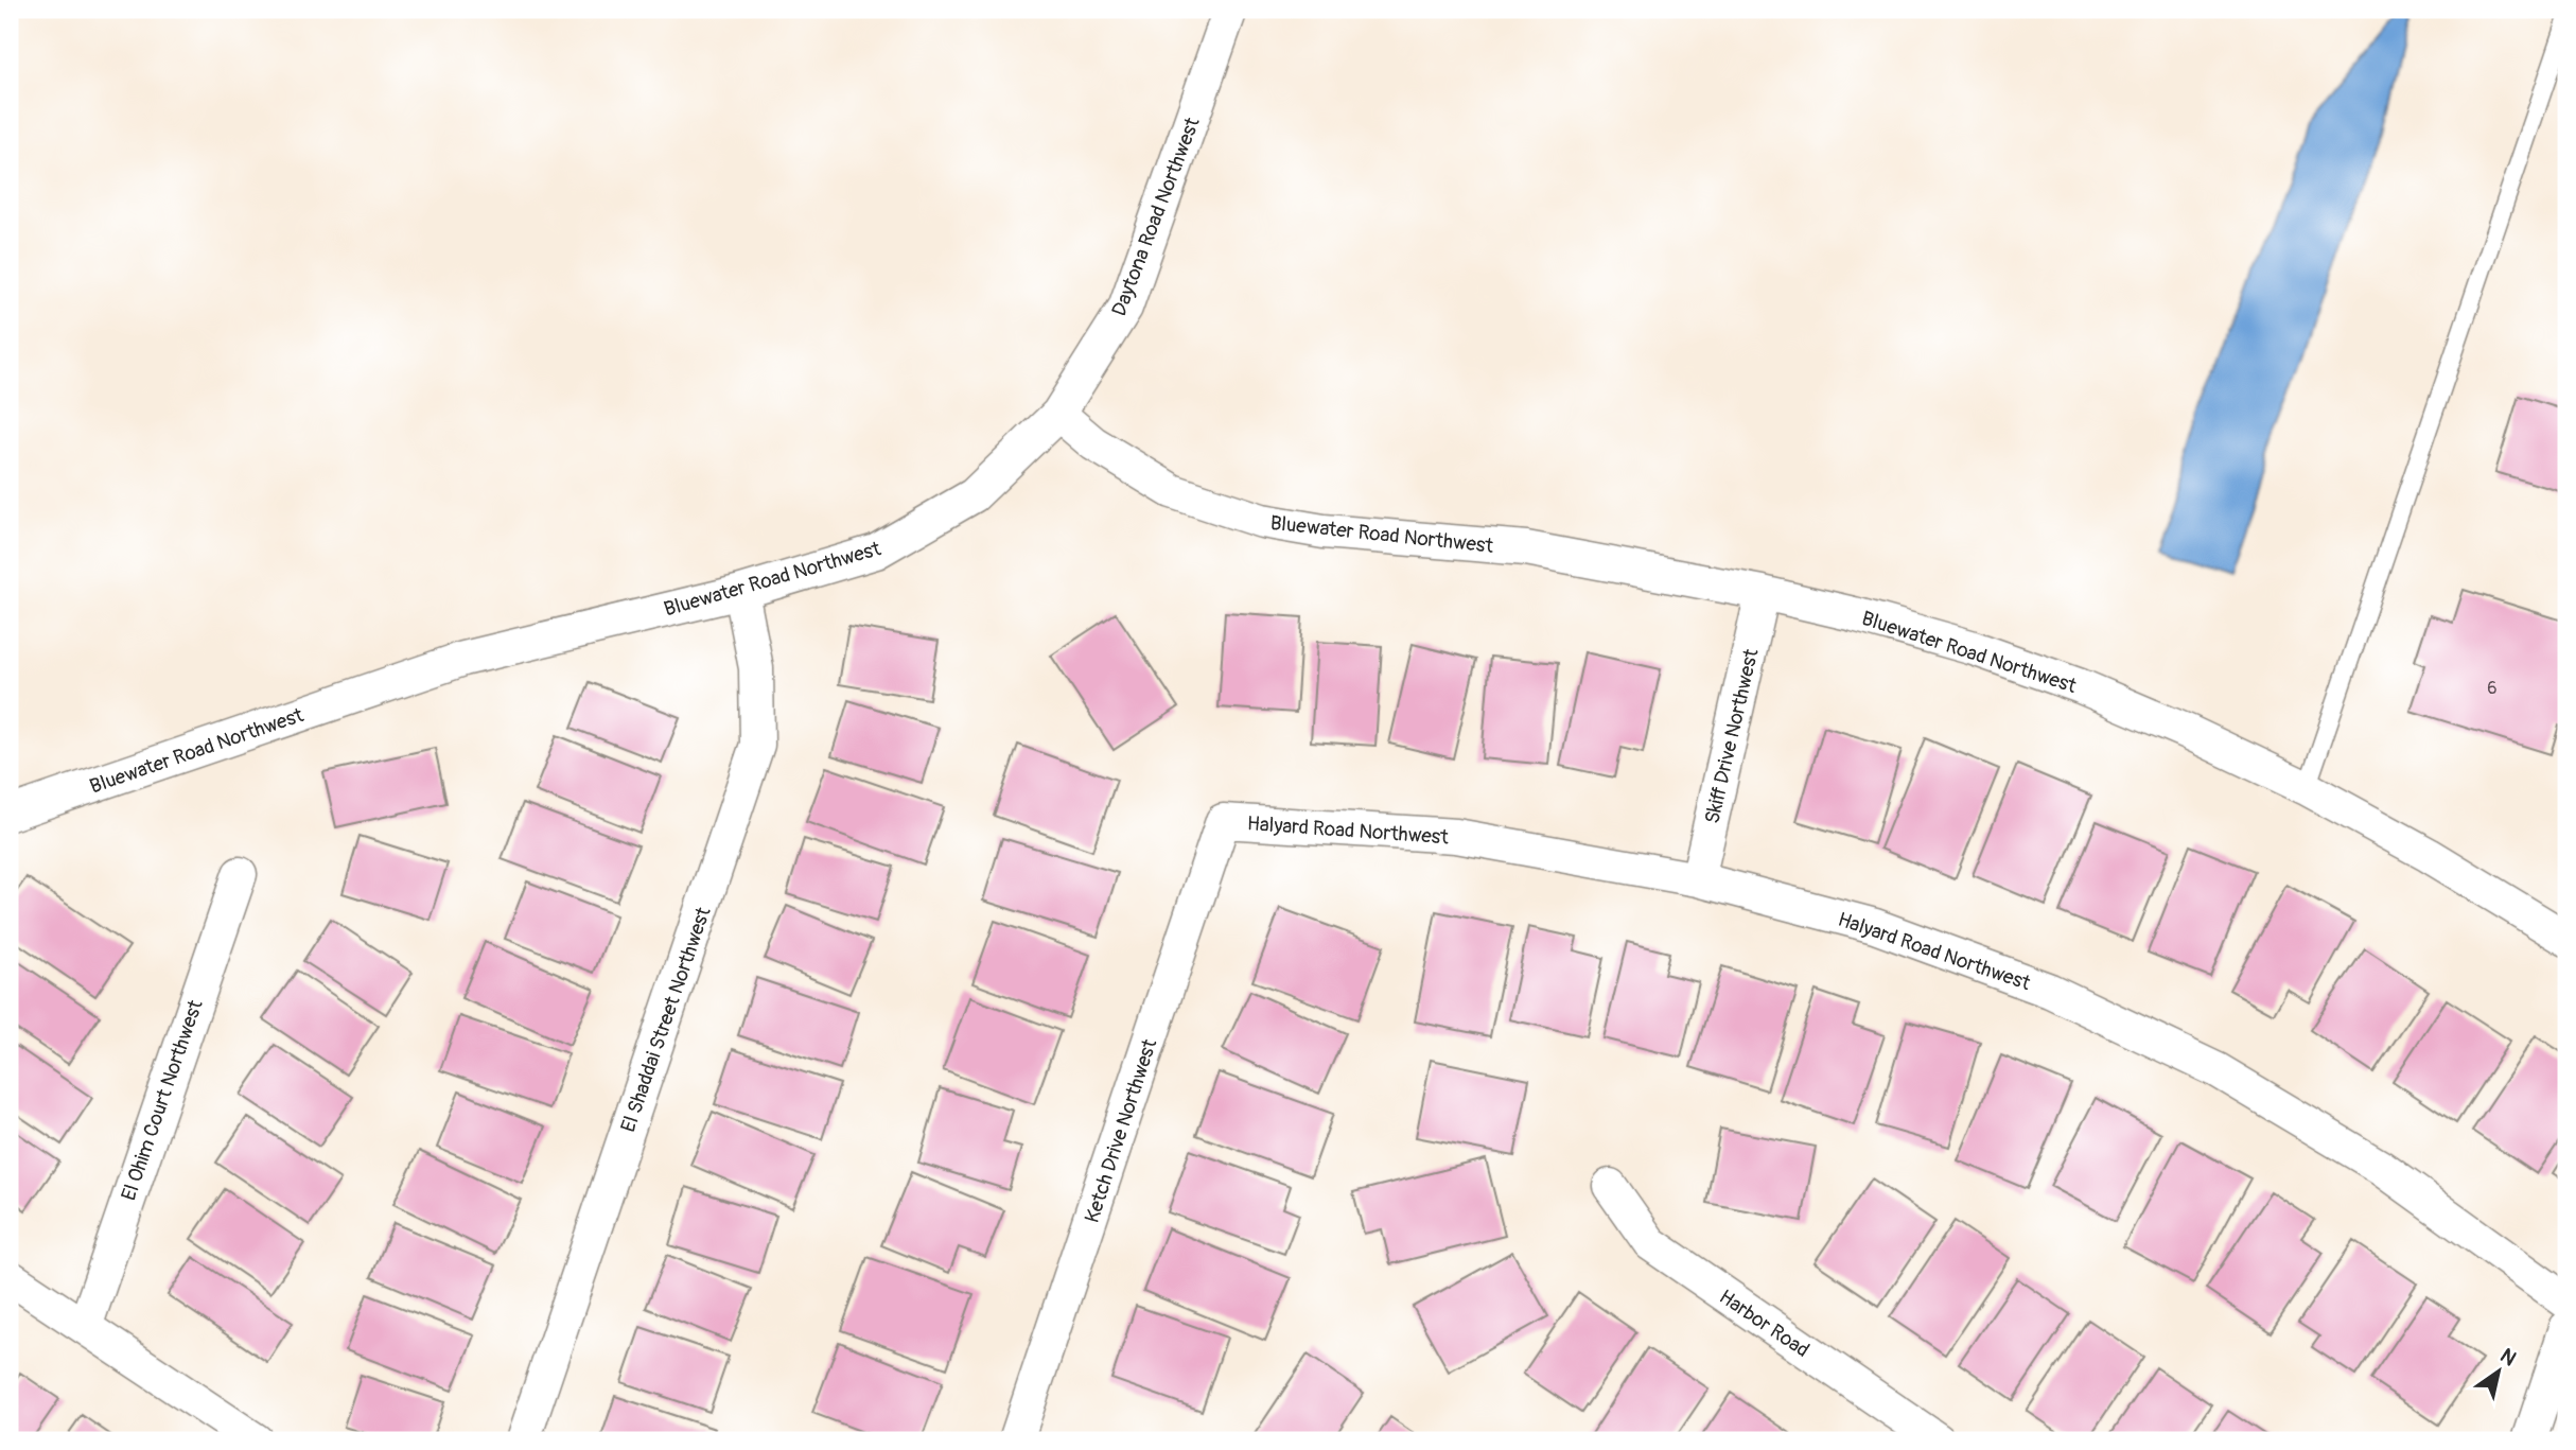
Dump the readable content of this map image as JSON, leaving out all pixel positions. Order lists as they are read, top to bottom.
{
  "streets": {
    "street": [
      "Daytona Road Northwest",
      "Bluewater Road Northwest",
      "Skiff Drive Northwest",
      "Halyard Road Northwest",
      "El Shaddai Street Northwest",
      "El Ohim Court Northwest",
      "Ketch Drive Northwest",
      "Harbor Road"
    ]
  },
  "crossings": [
    ["Daytona Road Northwest", "Bluewater Road Northwest"],
    ["Bluewater Road Northwest", "Skiff Drive Northwest"],
    ["Bluewater Road Northwest", "El Shaddai Street Northwest"],
    ["Skiff Drive Northwest", "Halyard Road Northwest"],
    ["Halyard Road Northwest", "Ketch Drive Northwest"]
  ],
  "house_numbers": ["6"],
  "north": "top right"
}
